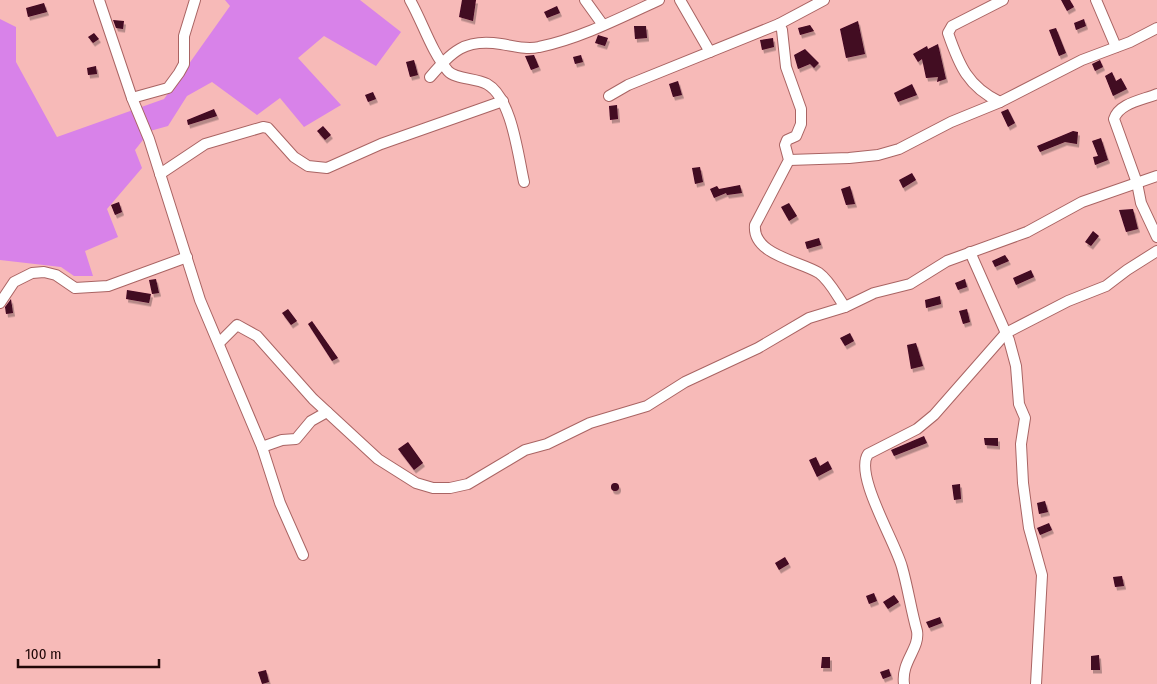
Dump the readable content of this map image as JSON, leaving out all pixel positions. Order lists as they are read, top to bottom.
{
  "scale_bar": "100 m"
}
